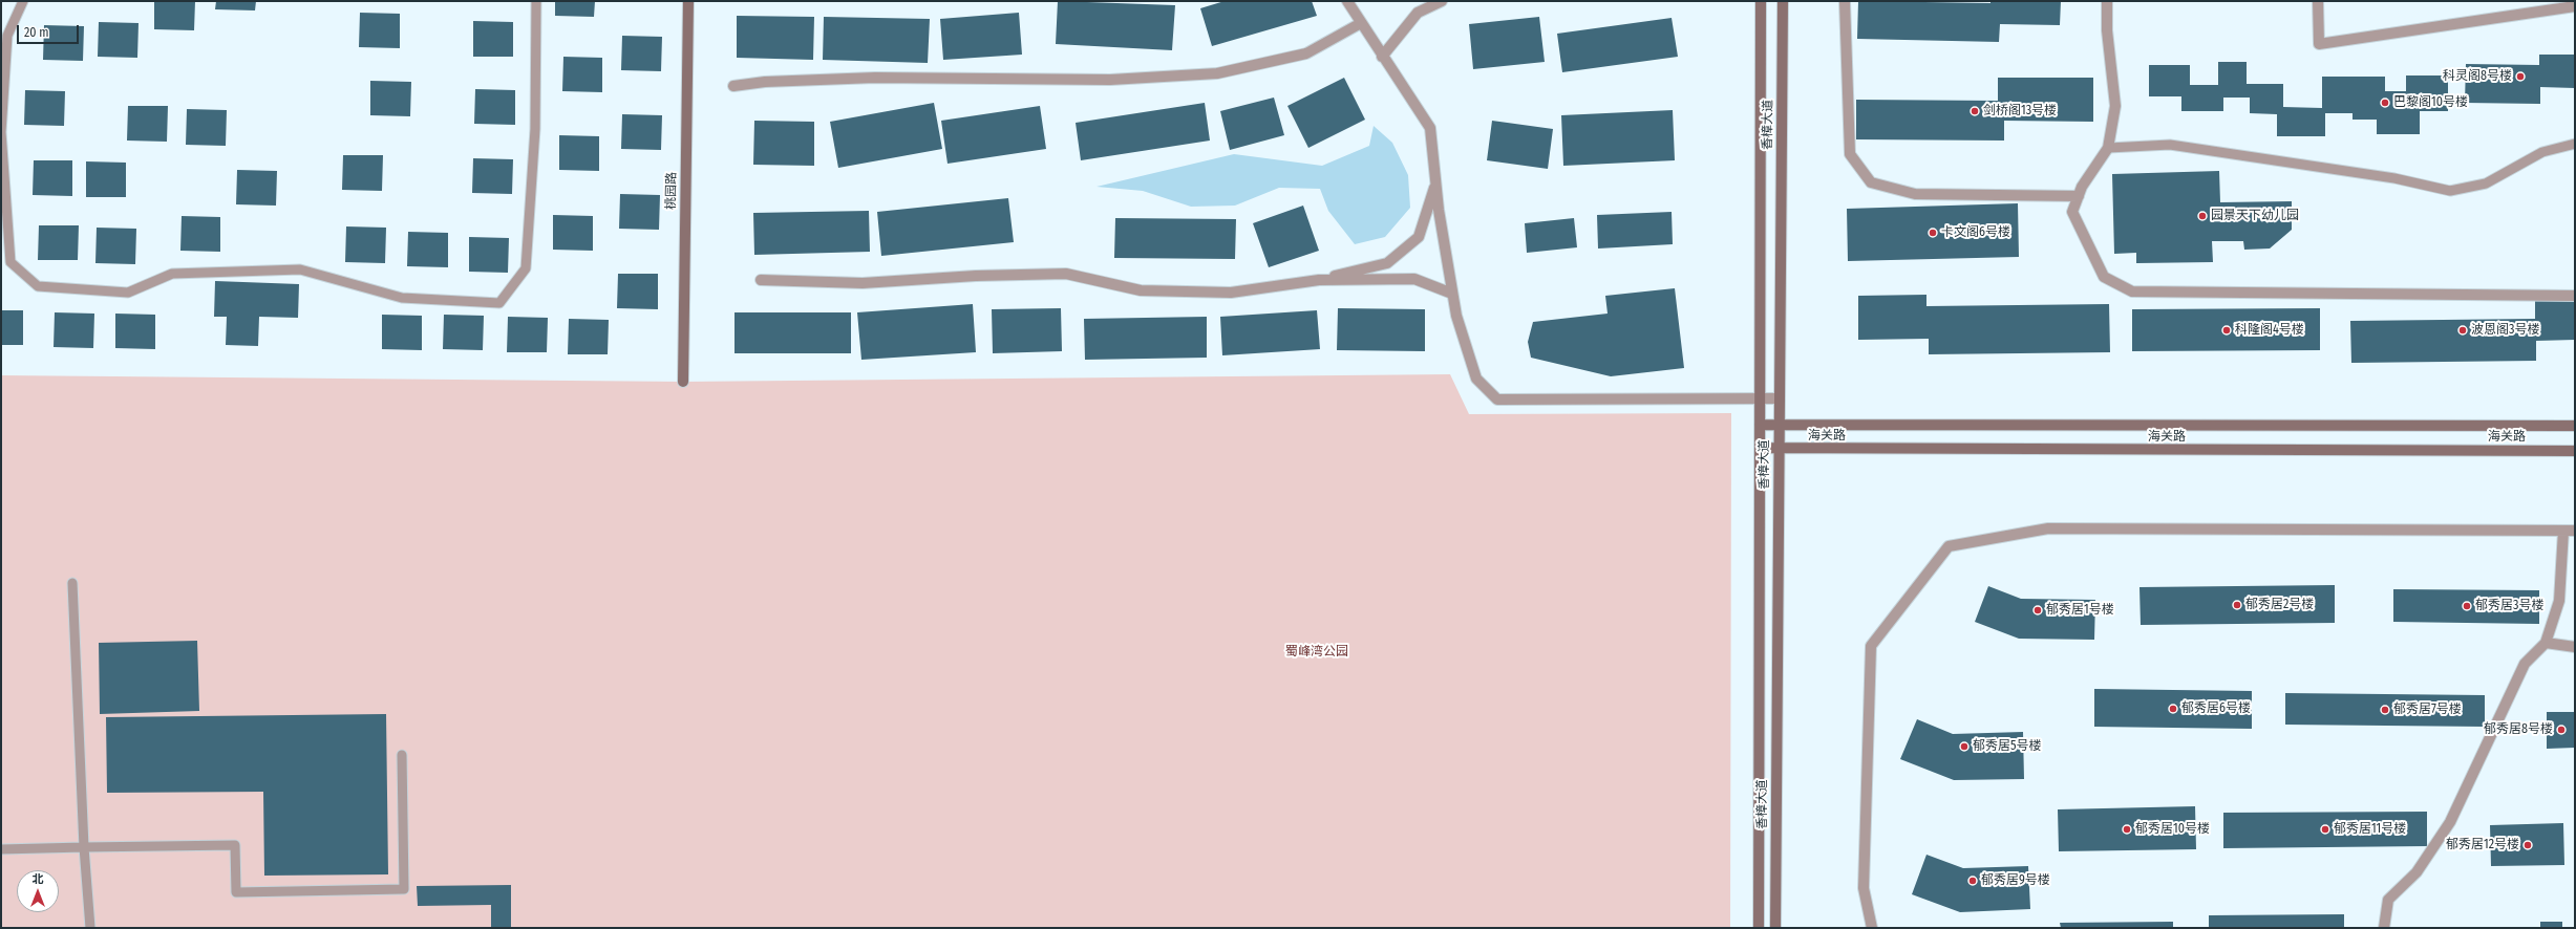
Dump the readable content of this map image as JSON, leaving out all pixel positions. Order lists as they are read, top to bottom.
{
  "streets": {
    "street": ["香樟大道", "桃园路", "海关路"]
  },
  "crossings": [
    ["香樟大道", "海关路"]
  ],
  "parks": ["蜀峰湾公园"],
  "places": [
    "科灵阁8号楼",
    "巴黎阁10号楼",
    "剑桥阁13号楼",
    "园景天下幼儿园",
    "卡文阁6号楼",
    "科隆阁4号楼",
    "波恩阁3号楼",
    "郁秀居2号楼",
    "郁秀居3号楼",
    "郁秀居1号楼",
    "郁秀居6号楼",
    "郁秀居7号楼",
    "郁秀居8号楼",
    "郁秀居5号楼",
    "郁秀居10号楼",
    "郁秀居11号楼",
    "郁秀居12号楼",
    "郁秀居9号楼"
  ],
  "scale_bar": "20 m",
  "north": "top"
}
